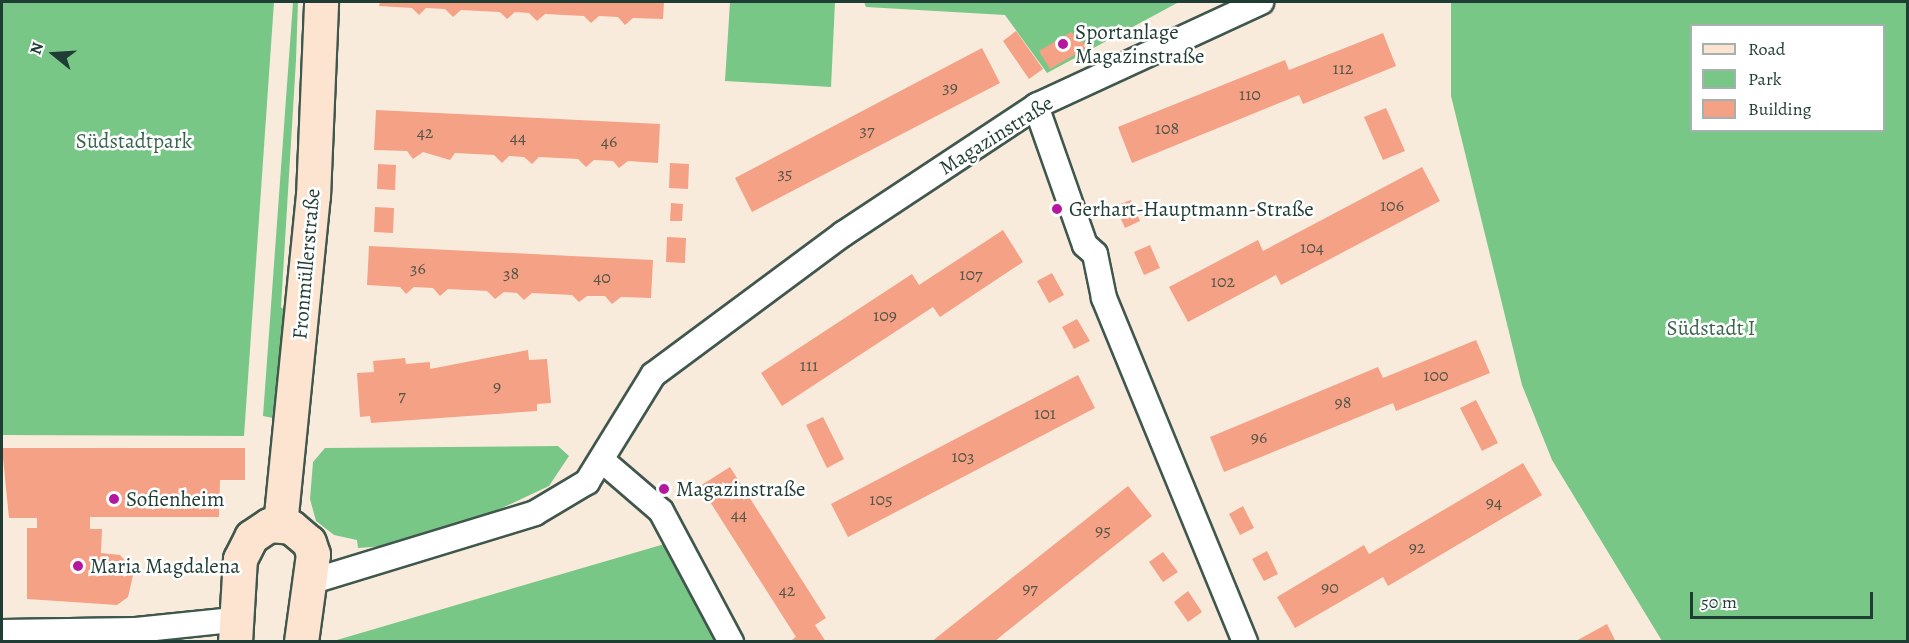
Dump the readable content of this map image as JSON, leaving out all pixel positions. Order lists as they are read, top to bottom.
{
  "streets": {
    "main road": ["Fronmüllerstraße"],
    "street": ["Magazinstraße"]
  },
  "parks": ["Südstadtpark", "Südstadt I"],
  "places": [
    "Sportanlage Magazinstraße",
    "Gerhart-Hauptmann-Straße",
    "Magazinstraße",
    "Sofienheim",
    "Maria Magdalena"
  ],
  "house_numbers": [
    "112",
    "39",
    "110",
    "108",
    "37",
    "42",
    "44",
    "46",
    "35",
    "106",
    "104",
    "36",
    "38",
    "107",
    "40",
    "102",
    "109",
    "111",
    "100",
    "9",
    "7",
    "98",
    "101",
    "96",
    "103",
    "105",
    "94",
    "44",
    "95",
    "92",
    "90",
    "97",
    "42"
  ],
  "legend": ["Road", "Park", "Building"],
  "scale_bar": "50 m",
  "north": "left"
}
